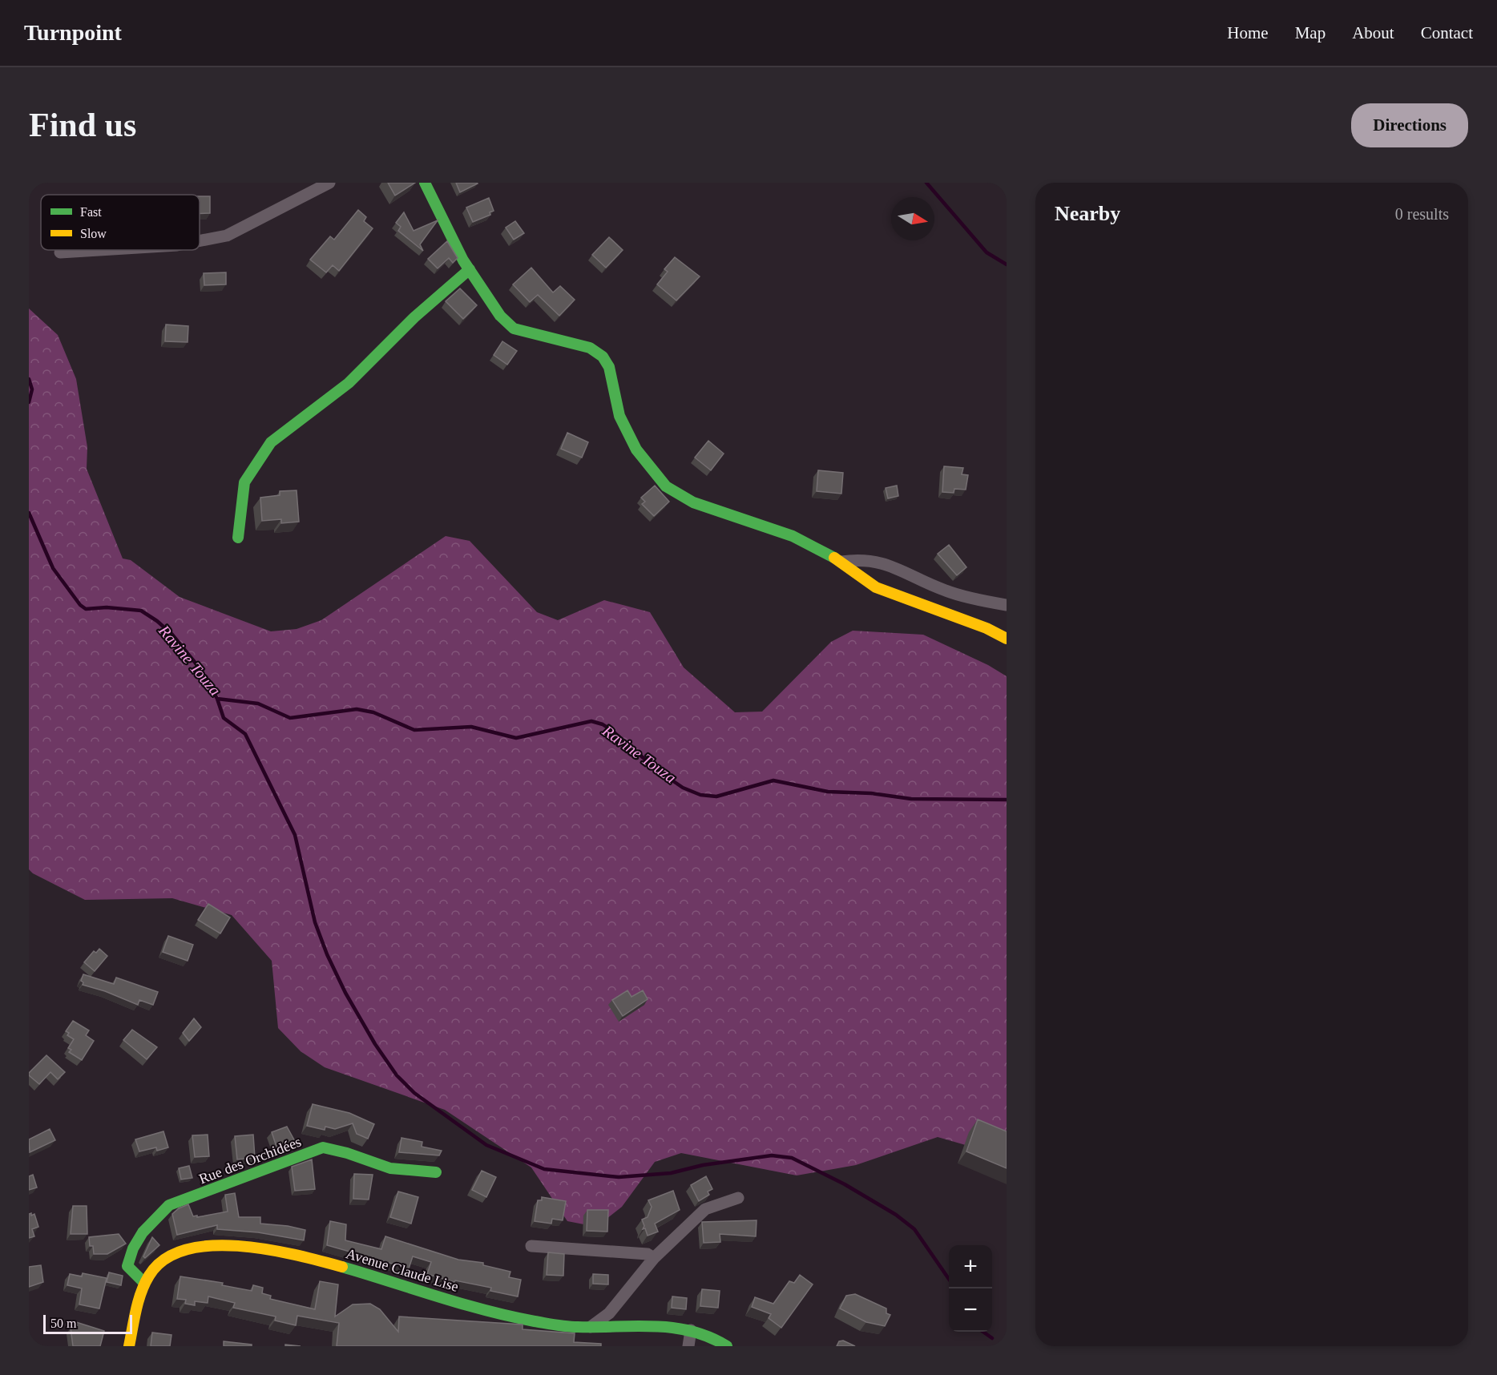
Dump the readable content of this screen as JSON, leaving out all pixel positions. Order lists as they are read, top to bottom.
{
  "streets": {
    "street": ["Rue des Orchidées", "Avenue Claude Lise"]
  },
  "crossings": [
    ["Rue des Orchidées", "Avenue Claude Lise"]
  ],
  "water": ["Ravine Touza"],
  "legend": ["Fast", "Slow"],
  "scale_bar": "50 m",
  "north": "right",
  "page": {
    "header": "Turnpoint",
    "nav": [
      "Home",
      "Map",
      "About",
      "Contact"
    ],
    "buttons": "Directions",
    "title": "Find us",
    "heading": ["Nearby", "0 results"],
    "map_buttons": ["+", "−"],
    "scale": "50 m"
  }
}
